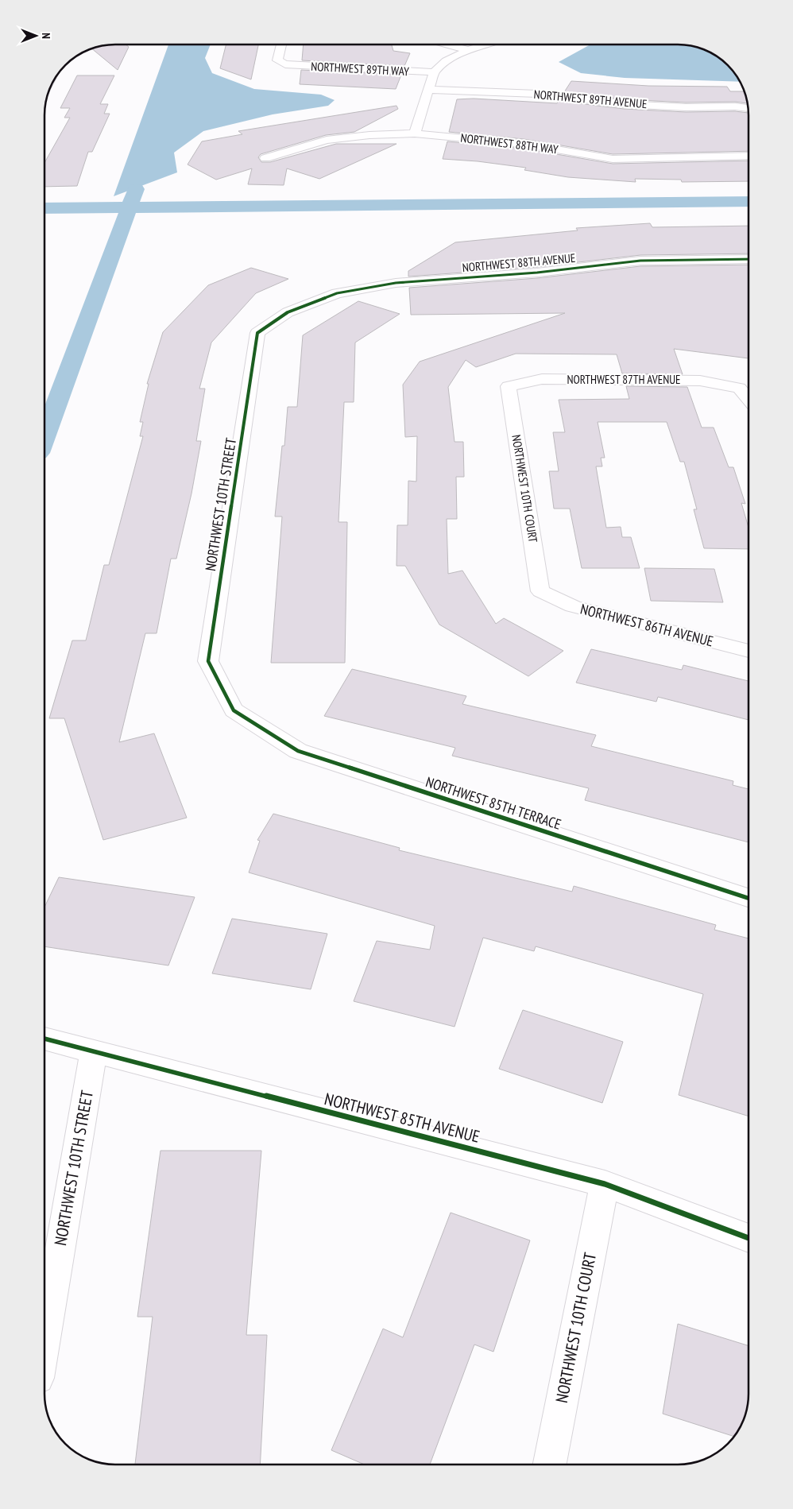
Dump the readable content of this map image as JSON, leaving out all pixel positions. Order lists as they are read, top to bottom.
{
  "streets": {
    "street": [
      "NORTHWEST 89TH WAY",
      "NORTHWEST 89TH AVENUE",
      "NORTHWEST 88TH WAY",
      "NORTHWEST 88TH AVENUE",
      "NORTHWEST 87TH AVENUE",
      "NORTHWEST 10TH COURT",
      "NORTHWEST 10TH STREET",
      "NORTHWEST 86TH AVENUE",
      "NORTHWEST 85TH TERRACE",
      "NORTHWEST 85TH AVENUE"
    ]
  },
  "crossings": [
    ["NORTHWEST 88TH AVENUE", "NORTHWEST 10TH STREET"],
    ["NORTHWEST 87TH AVENUE", "NORTHWEST 10TH COURT"],
    ["NORTHWEST 10TH COURT", "NORTHWEST 86TH AVENUE"],
    ["NORTHWEST 10TH COURT", "NORTHWEST 85TH AVENUE"],
    ["NORTHWEST 10TH STREET", "NORTHWEST 85TH TERRACE"],
    ["NORTHWEST 10TH STREET", "NORTHWEST 85TH AVENUE"]
  ],
  "north": "right"
}
